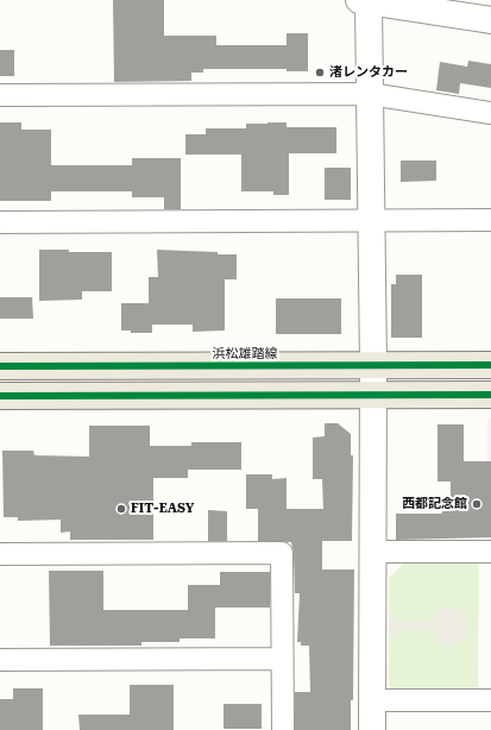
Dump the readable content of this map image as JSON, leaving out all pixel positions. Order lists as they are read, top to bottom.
{
  "streets": {
    "main road": ["浜松雄踏線"]
  },
  "places": ["渚レンタカー", "西都記念館", "FIT-EASY"]
}
